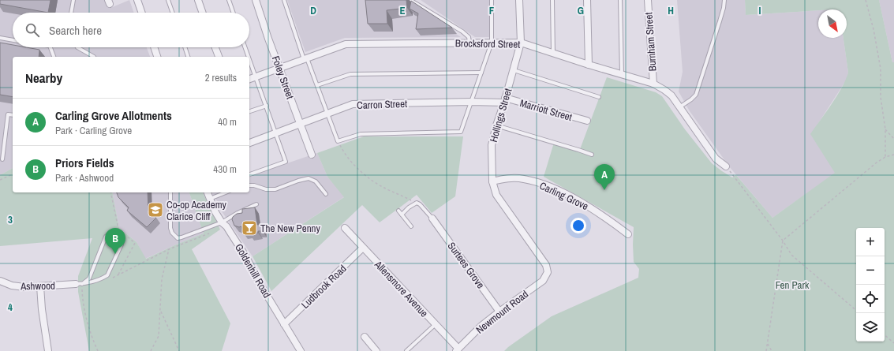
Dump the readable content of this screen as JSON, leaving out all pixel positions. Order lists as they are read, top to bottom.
{
  "streets": {
    "street": [
      "Burnham Street",
      "Brocksford Street",
      "Foley Street",
      "Carron Street",
      "Marriott Street",
      "Hollings Street",
      "Carling Grove",
      "Surtees Grove",
      "Goldenhill Road",
      "Ashwood",
      "Ludbrook Road",
      "Allensmore Avenue",
      "Newmount Road"
    ]
  },
  "crossings": [
    ["Burnham Street", "Brocksford Street"],
    ["Brocksford Street", "Foley Street"],
    ["Brocksford Street", "Hollings Street"],
    ["Foley Street", "Carron Street"],
    ["Carron Street", "Marriott Street"],
    ["Carron Street", "Hollings Street"],
    ["Marriott Street", "Hollings Street"],
    ["Hollings Street", "Carling Grove"],
    ["Hollings Street", "Newmount Road"],
    ["Surtees Grove", "Newmount Road"],
    ["Goldenhill Road", "Ludbrook Road"],
    ["Ludbrook Road", "Allensmore Avenue"],
    ["Allensmore Avenue", "Newmount Road"]
  ],
  "parks": ["Fen Park"],
  "places": {
    "school or university": ["Co-op Academy Clarice Cliff"],
    "bar": ["The New Penny"]
  },
  "north": "bottom right",
  "page": {
    "search": "Search here",
    "heading": ["Nearby", "2 results"],
    "list": [
      {
        "mark": "A",
        "name": "Carling Grove Allotments",
        "note": "Park · Carling Grove",
        "value": "40 m"
      },
      {
        "mark": "B",
        "name": "Priors Fields",
        "note": "Park · Ashwood",
        "value": "430 m"
      }
    ],
    "pins": ["A", "B"],
    "map_buttons": ["+", "−"]
  },
  "grid": {
    "columns": [
      "D",
      "E",
      "F",
      "G",
      "H",
      "I"
    ],
    "rows": ["3", "4"]
  }
}
